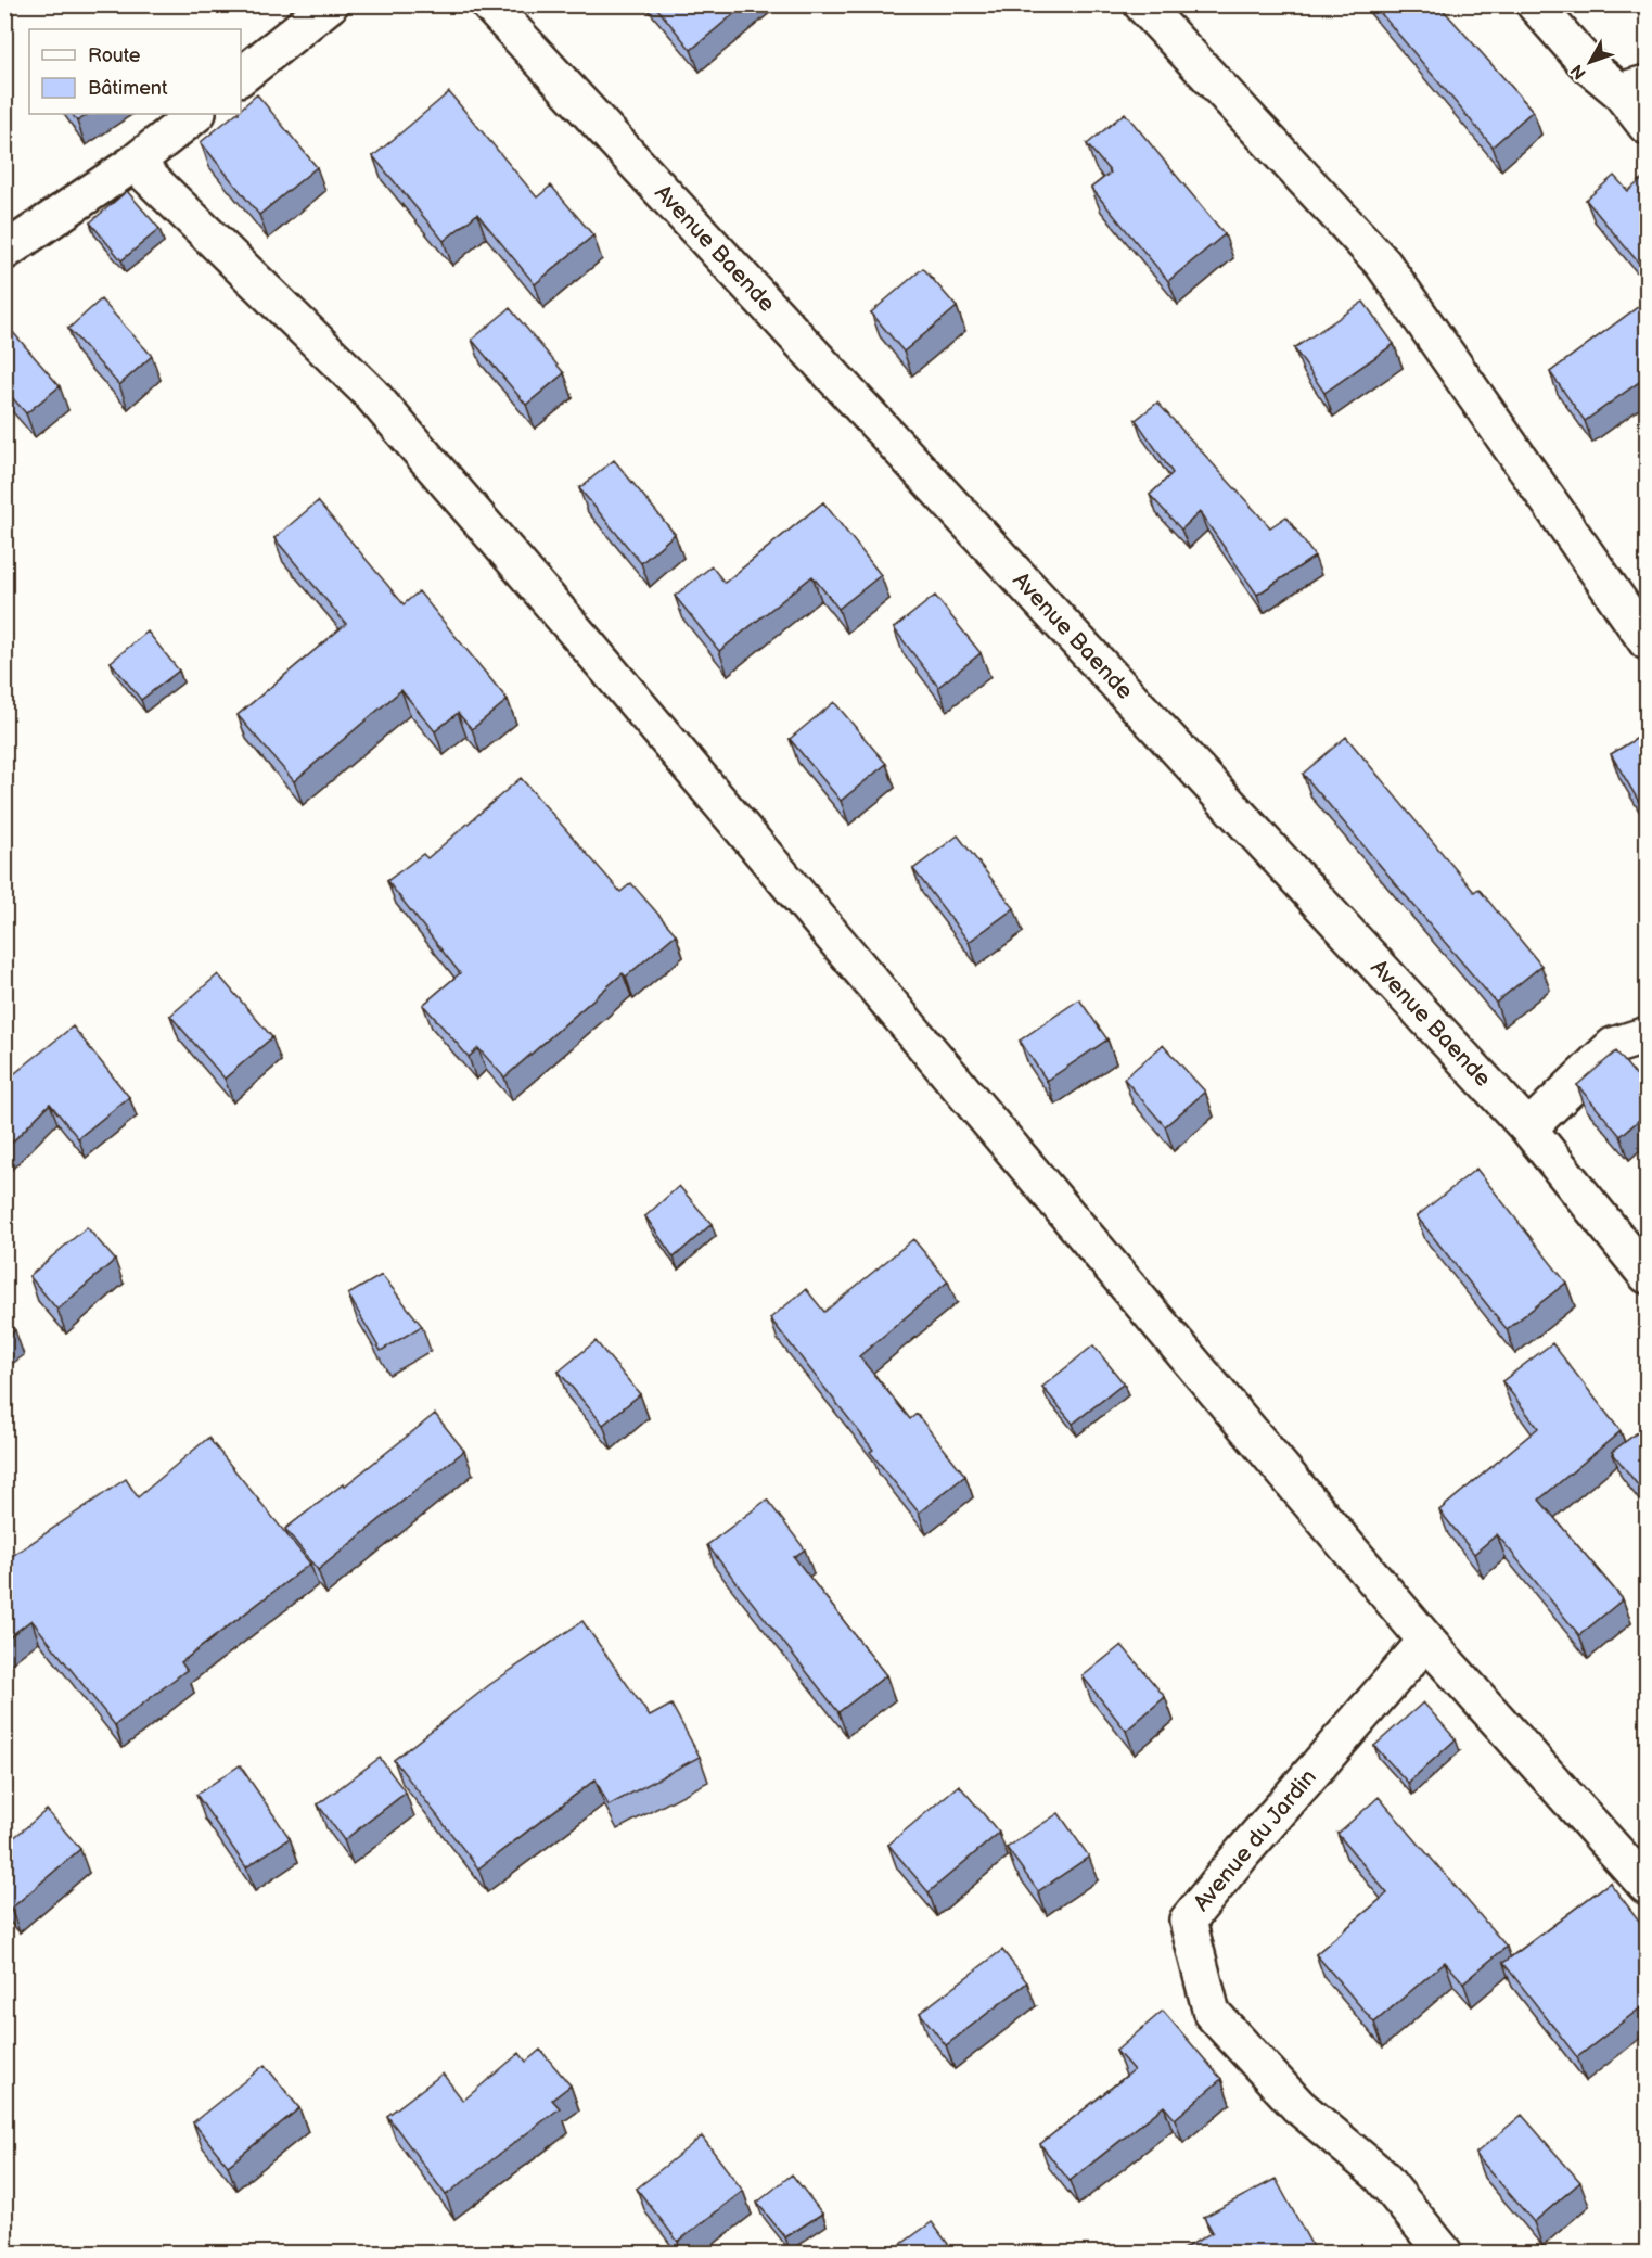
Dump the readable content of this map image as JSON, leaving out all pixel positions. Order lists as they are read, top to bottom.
{
  "streets": {
    "street": ["Avenue Baende", "Avenue du Jardin"]
  },
  "legend": ["Route", "Bâtiment"],
  "north": "bottom left"
}
